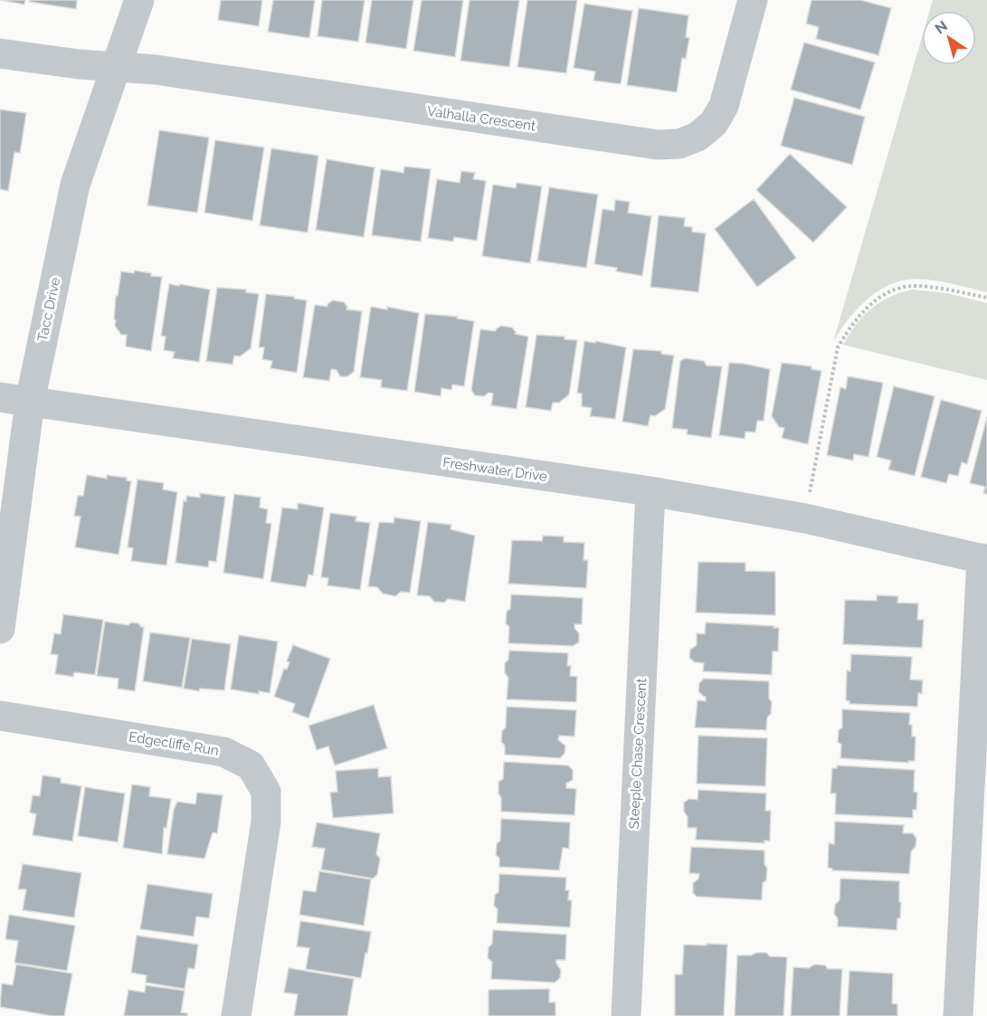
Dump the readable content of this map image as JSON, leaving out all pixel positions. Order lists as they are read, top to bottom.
{
  "streets": {
    "street": [
      "Valhalla Crescent",
      "Tacc Drive",
      "Freshwater Drive",
      "Edgecliffe Run",
      "Steeple Chase Crescent"
    ]
  },
  "crossings": [
    ["Valhalla Crescent", "Tacc Drive"],
    ["Tacc Drive", "Freshwater Drive"],
    ["Freshwater Drive", "Steeple Chase Crescent"]
  ],
  "north": "top left"
}
